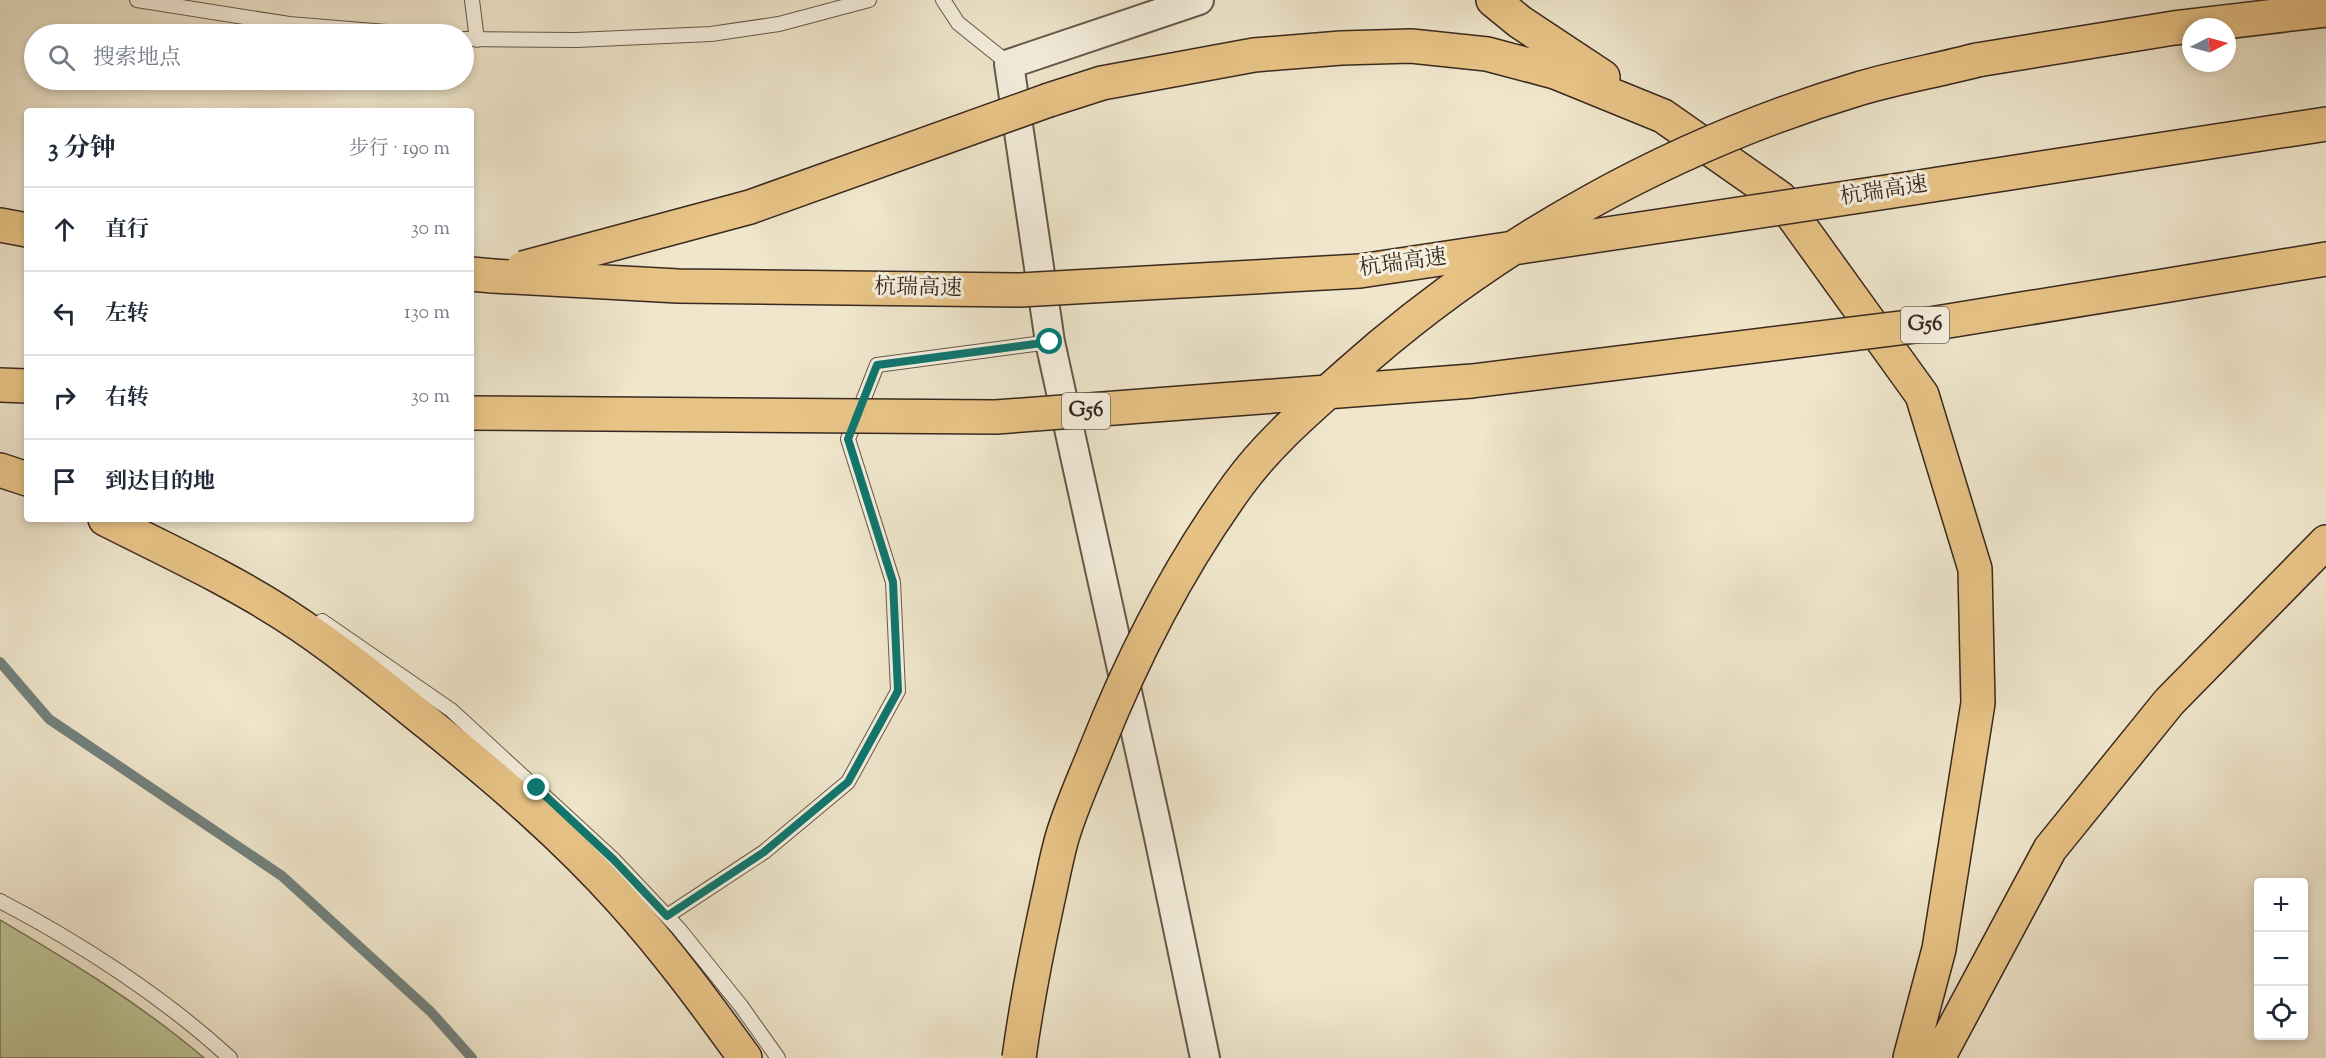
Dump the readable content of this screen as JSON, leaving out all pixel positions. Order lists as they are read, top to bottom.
{
  "streets": {
    "highway": ["杭瑞高速", "G56"]
  },
  "north": "right",
  "page": {
    "search": "搜索地点",
    "heading": ["3 分钟", "步行 · 190 m"],
    "list": [
      ["直行", "30 m"],
      ["左转", "130 m"],
      ["右转", "30 m"],
      "到达目的地"
    ],
    "map_buttons": ["+", "−"]
  }
}
